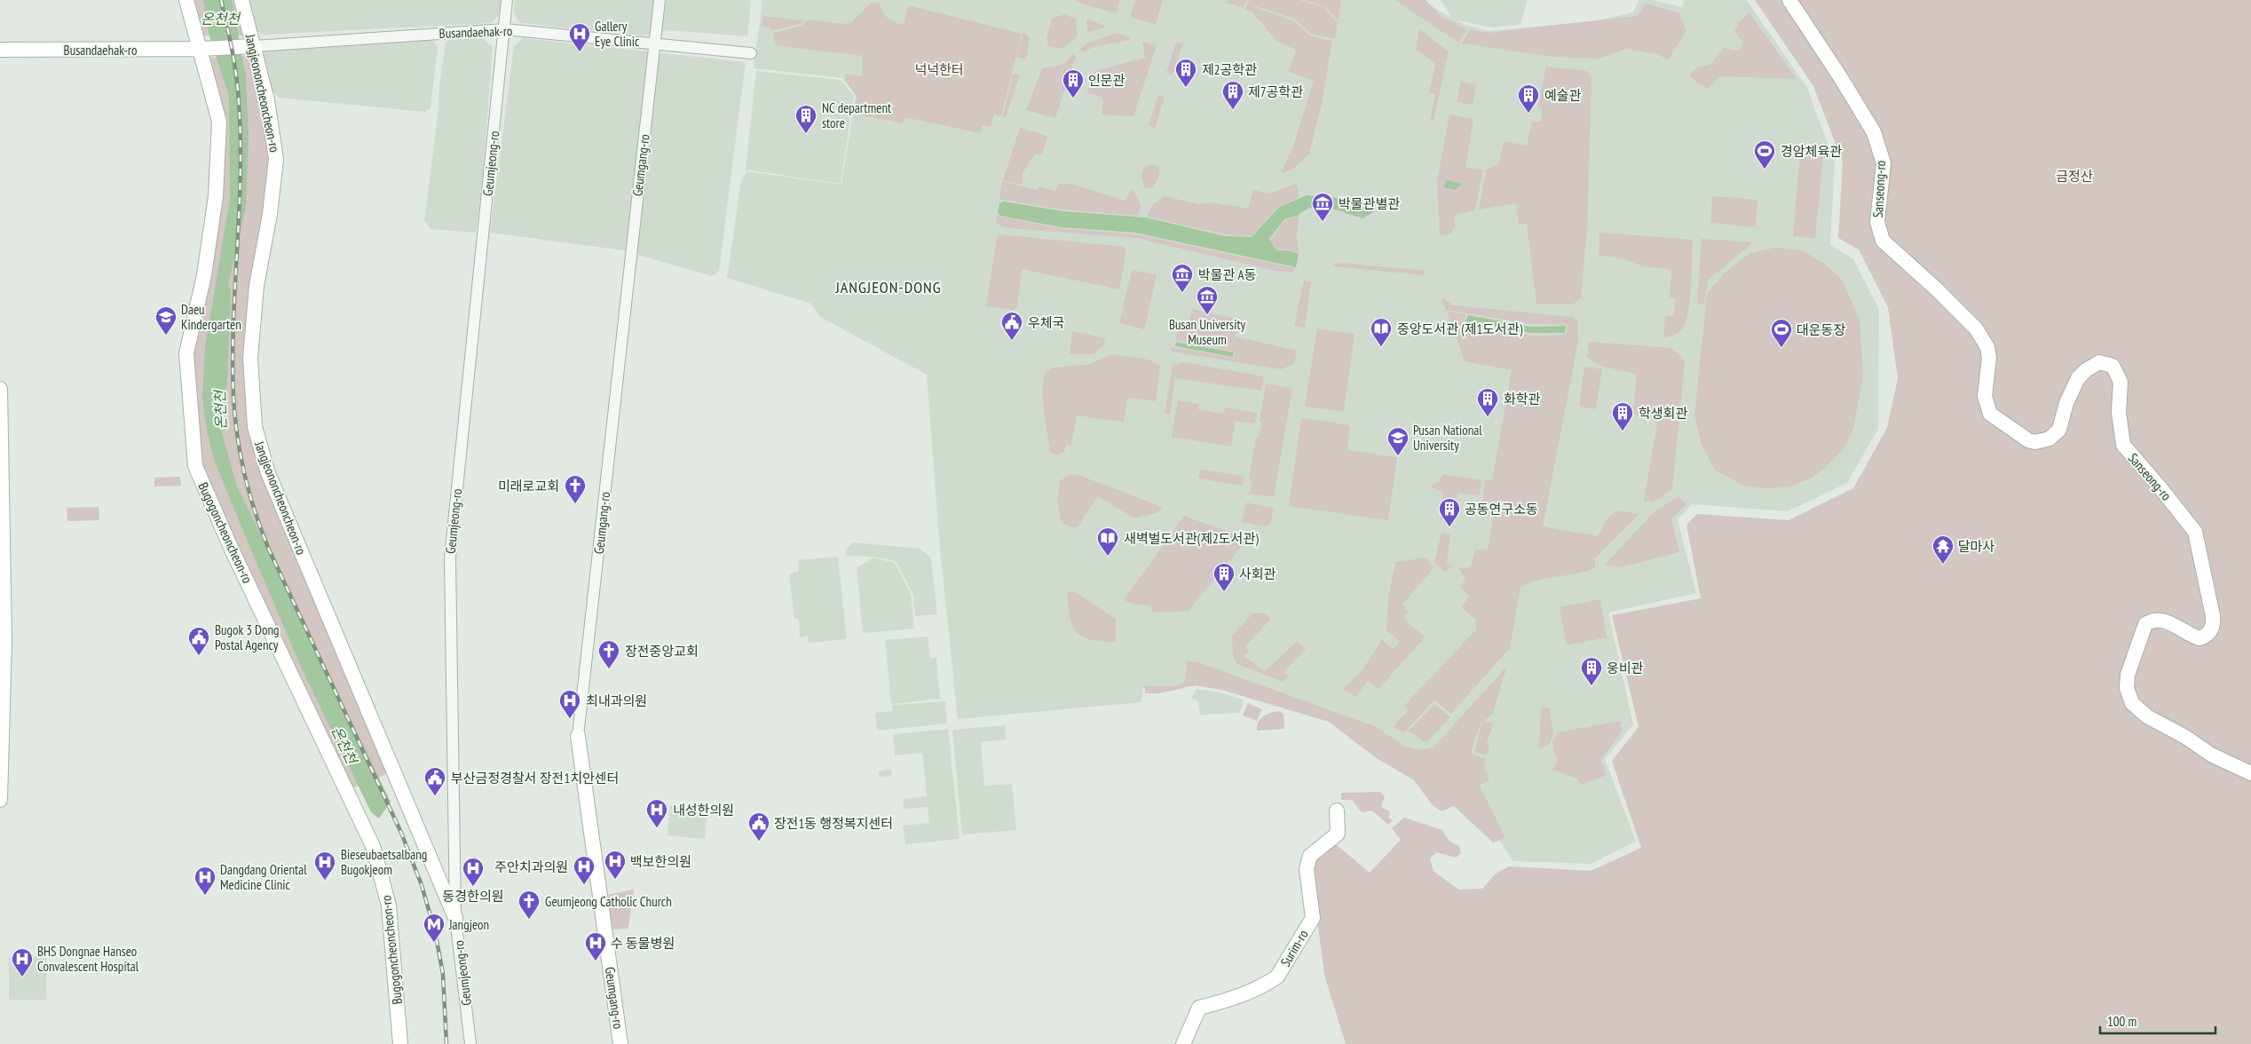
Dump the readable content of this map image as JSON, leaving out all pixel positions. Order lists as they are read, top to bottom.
{
  "streets": {
    "main road": [
      "Busandaehak-ro",
      "Jangjeononcheoncheon-ro",
      "Geumgang-ro",
      "Sanseong-ro",
      "Bugogoncheoncheon-ro",
      "Surim-ro"
    ],
    "street": ["Geumjeong-ro"]
  },
  "crossings": [
    ["Busandaehak-ro", "Jangjeononcheoncheon-ro"],
    ["Busandaehak-ro", "Geumjeong-ro"],
    ["Busandaehak-ro", "Geumgang-ro"],
    ["Busandaehak-ro", "Bugogoncheoncheon-ro"],
    ["Jangjeononcheoncheon-ro", "Geumjeong-ro"]
  ],
  "districts": ["JANGJEON-DONG"],
  "water": ["온천천"],
  "parks": ["넉넉한터", "금정산"],
  "places": {
    "hospital": [
      "Gallery Eye Clinic",
      "최내과의원",
      "내성한의원",
      "백보한의원",
      "Bieseubaetsalbang Bugokjeom",
      "주안치과의원",
      "동경한의원",
      "Dangdang Oriental Medicine Clinic",
      "수 동물병원",
      "BHS Dongnae Hanseo Convalescent Hospital"
    ],
    "building": [
      "제2공학관",
      "인문관",
      "제7공학관",
      "예술관",
      "NC department store",
      "화학관",
      "학생회관",
      "공동연구소동",
      "사회관",
      "웅비관"
    ],
    "sports": ["경암체육관", "대운동장"],
    "museum": ["박물관별관", "박물관 A동", "Busan University Museum"],
    "school or university": ["Daeu Kindergarten", "Pusan National University"],
    "public building": [
      "우체국",
      "Bugok 3 Dong Postal Agency",
      "부산금정경찰서 장전1치안센터",
      "장전1동 행정복지센터"
    ],
    "library": ["중앙도서관 (제1도서관)", "새벽벌도서관(제2도서관)"],
    "church": ["미래로교회", "장전중앙교회", "Geumjeong Catholic Church"],
    "temple": ["달마사"],
    "metro station": ["Jangjeon"]
  },
  "scale_bar": "100 m"
}
